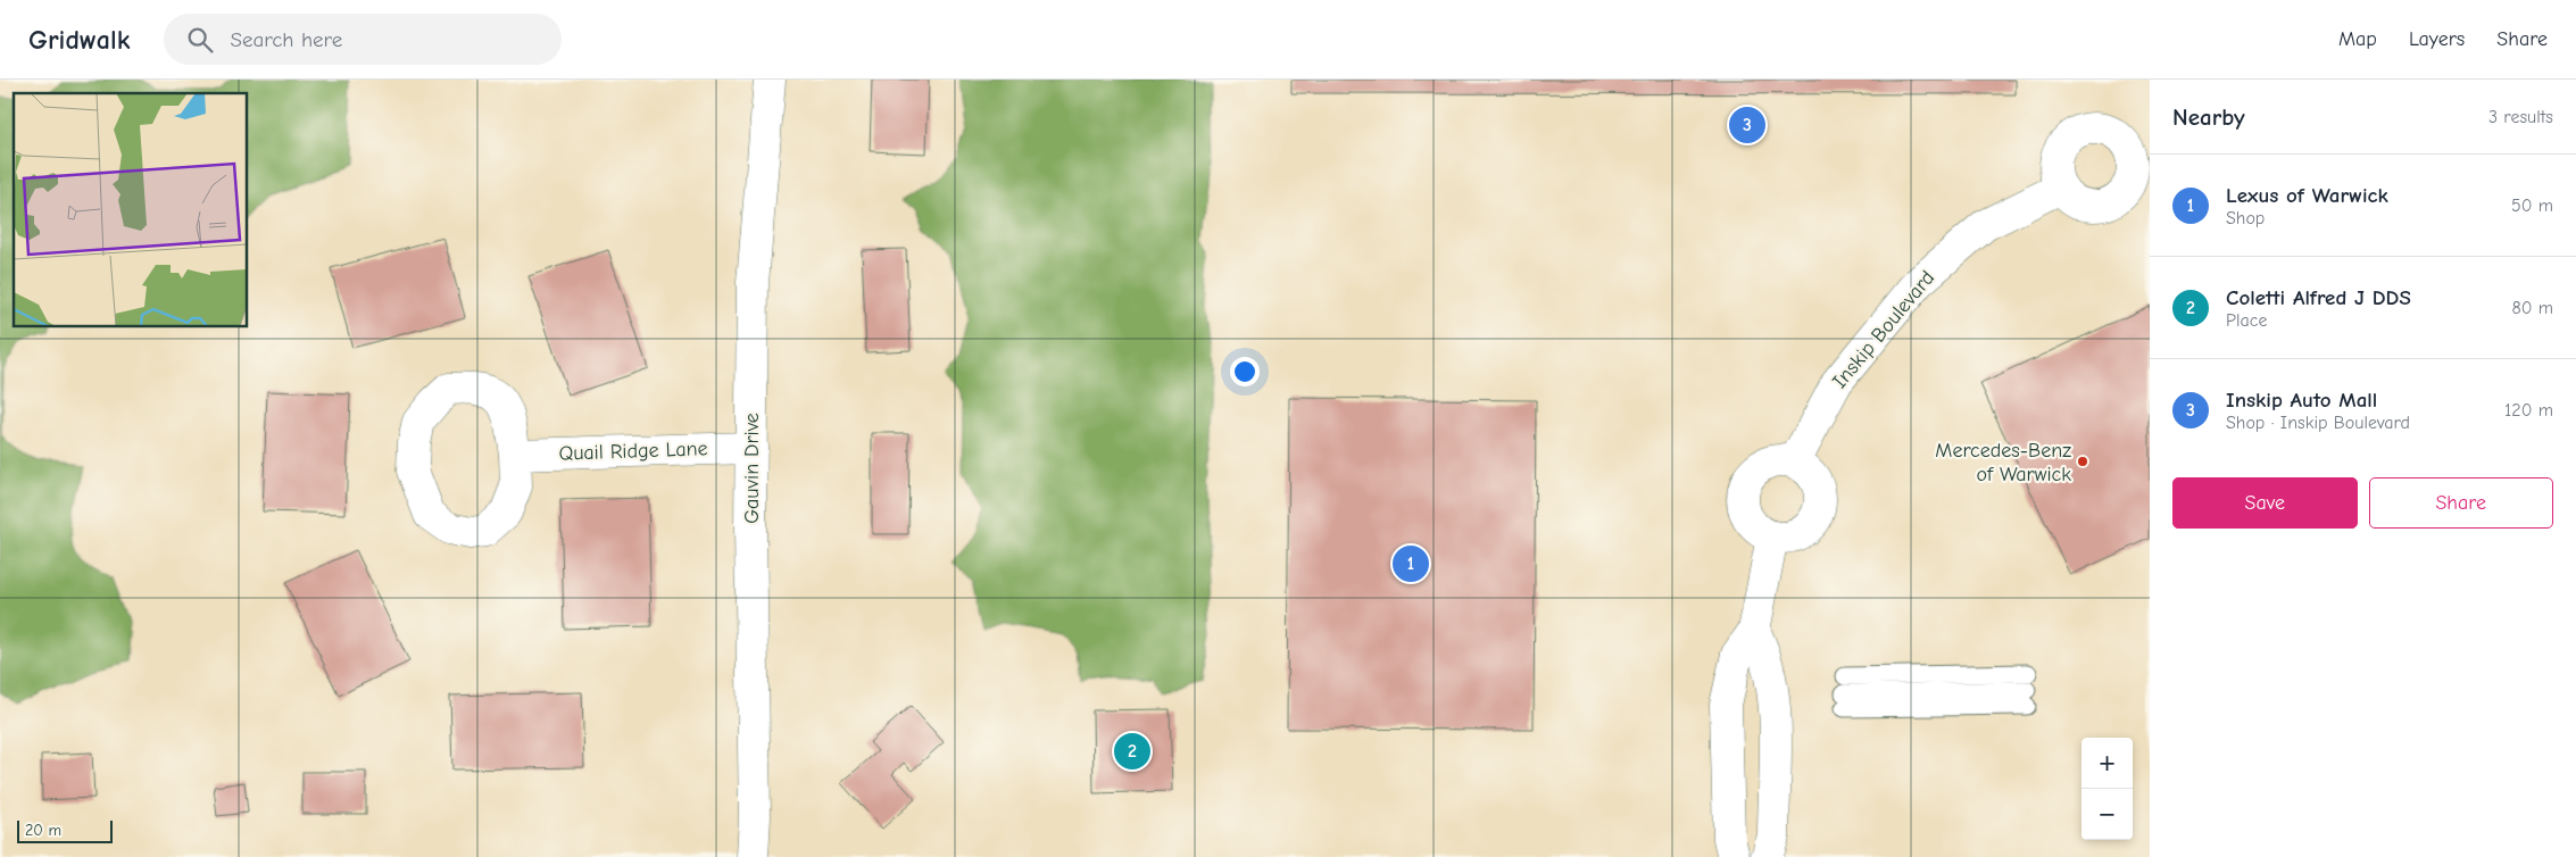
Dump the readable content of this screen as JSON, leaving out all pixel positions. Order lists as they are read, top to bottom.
{
  "streets": {
    "street": ["Inskip Boulevard", "Quail Ridge Lane", "Gauvin Drive"]
  },
  "crossings": [
    ["Quail Ridge Lane", "Gauvin Drive"]
  ],
  "places": ["Mercedes-Benz of Warwick"],
  "scale_bar": "20 m",
  "page": {
    "header": "Gridwalk",
    "search": "Search here",
    "nav": ["Map", "Layers", "Share"],
    "heading": ["Nearby", "3 results"],
    "pins": ["3", "1", "2"],
    "list": [
      {
        "mark": "1",
        "name": "Lexus of Warwick",
        "note": "Shop",
        "value": "50 m"
      },
      {
        "mark": "2",
        "name": "Coletti Alfred J DDS",
        "note": "Place",
        "value": "80 m"
      },
      {
        "mark": "3",
        "name": "Inskip Auto Mall",
        "note": "Shop · Inskip Boulevard",
        "value": "120 m"
      }
    ],
    "buttons": ["Save", "Share"],
    "map_buttons": ["+", "−"],
    "scale": "20 m"
  }
}
